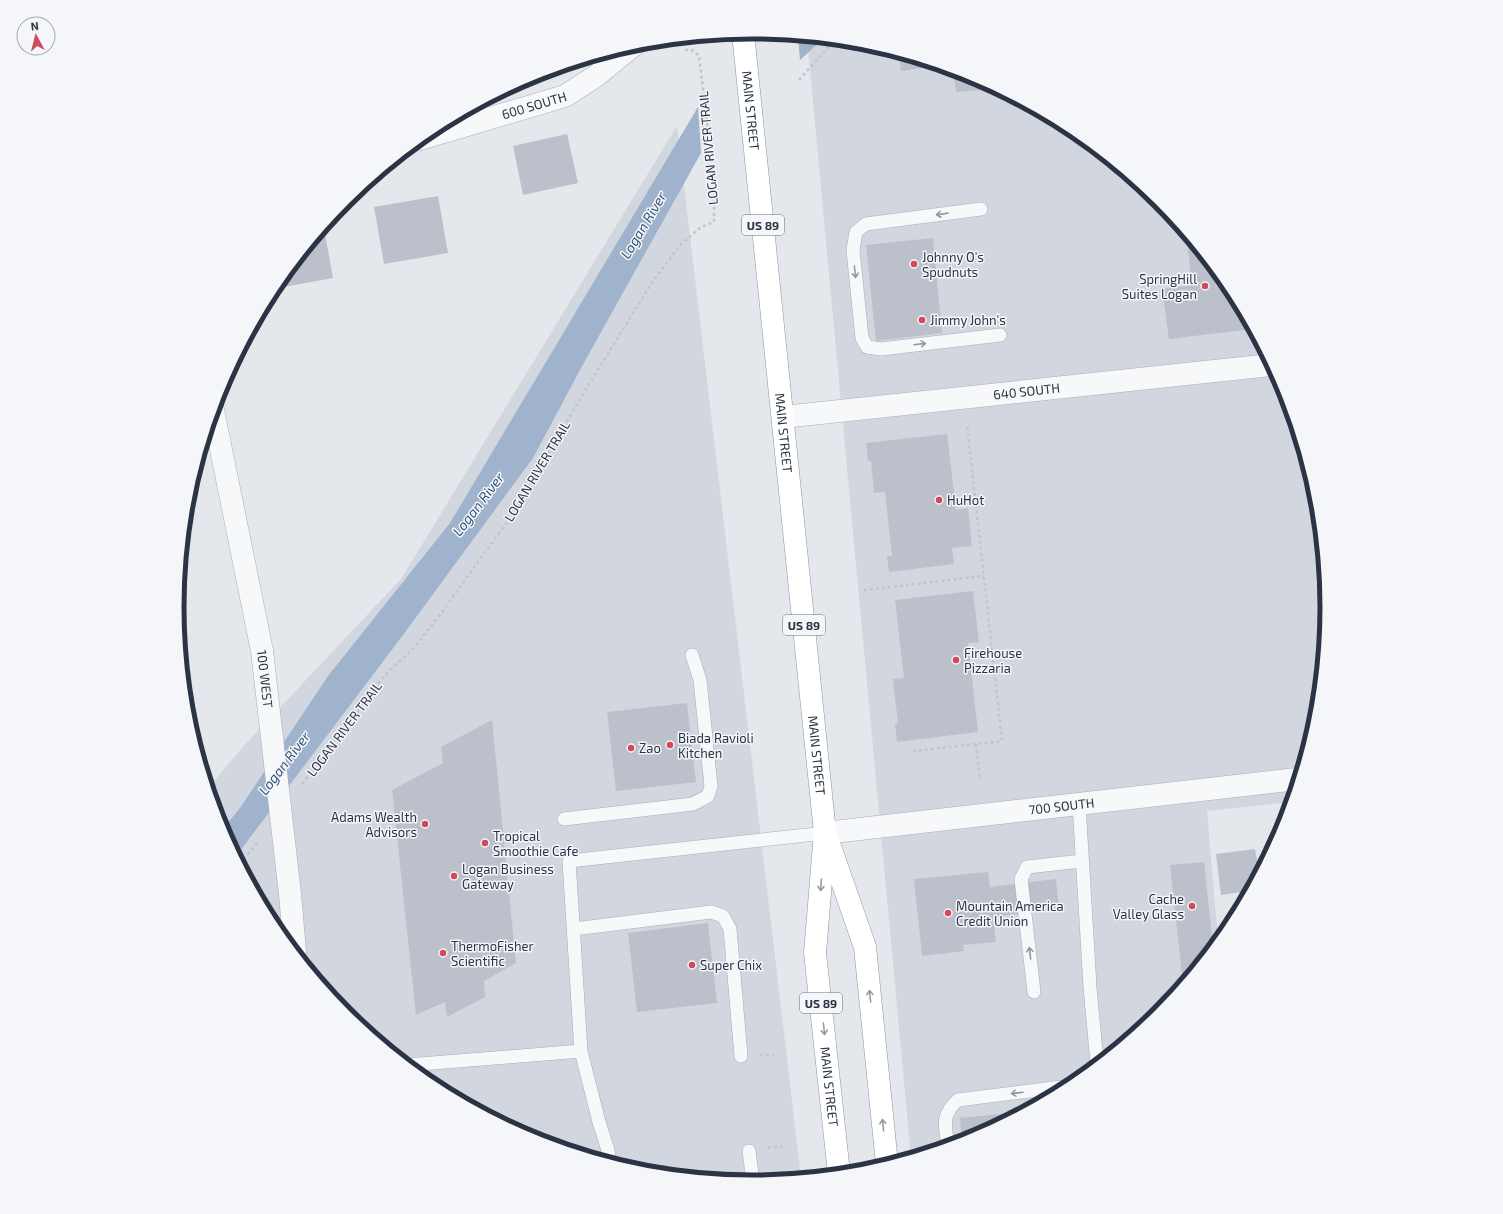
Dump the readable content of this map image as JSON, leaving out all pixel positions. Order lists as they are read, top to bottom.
{
  "streets": {
    "highway": ["MAIN STREET", "US 89"],
    "street": [
      "600 SOUTH",
      "640 SOUTH",
      "100 WEST",
      "700 SOUTH"
    ],
    "path": ["LOGAN RIVER TRAIL"]
  },
  "crossings": [
    ["MAIN STREET", "640 SOUTH"],
    ["MAIN STREET", "700 SOUTH"]
  ],
  "water": ["Logan River"],
  "places": [
    "Johnny O's Spudnuts",
    "SpringHill Suites Logan",
    "Jimmy John's",
    "HuHot",
    "Firehouse Pizzaria",
    "Biada Ravioli Kitchen",
    "Zao",
    "Adams Wealth Advisors",
    "Tropical Smoothie Cafe",
    "Logan Business Gateway",
    "Cache Valley Glass",
    "Mountain America Credit Union",
    "ThermoFisher Scientific",
    "Super Chix"
  ],
  "north": "top"
}
